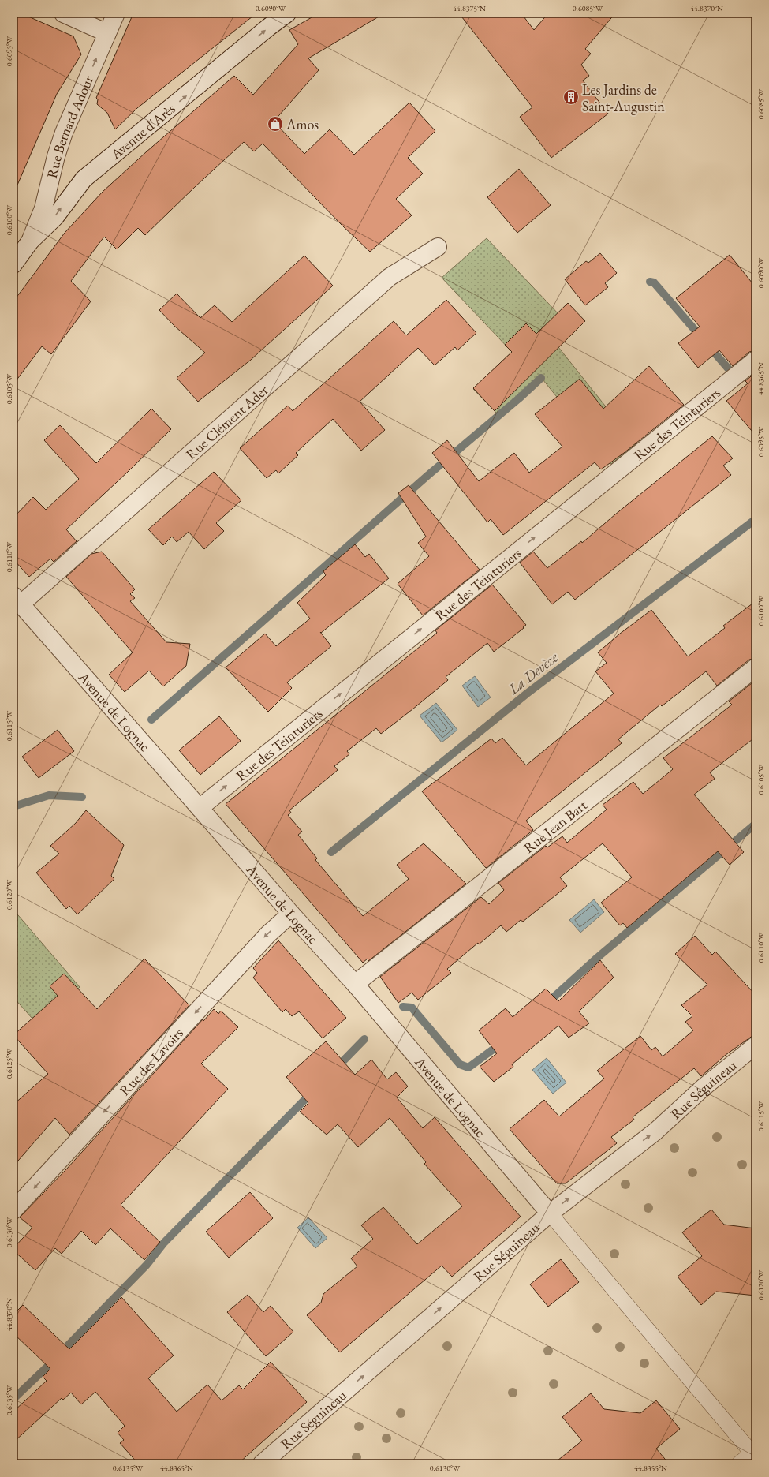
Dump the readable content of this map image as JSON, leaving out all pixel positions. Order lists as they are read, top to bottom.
{
  "streets": {
    "street": [
      "Rue Bernard Adour",
      "Avenue d'Arès",
      "Rue Clément Ader",
      "Rue des Teinturiers",
      "Avenue de Lognac",
      "Rue Jean Bart",
      "Rue des Lavoirs",
      "Rue Séguineau"
    ]
  },
  "crossings": [
    ["Rue Bernard Adour", "Avenue d'Arès"],
    ["Rue Clément Ader", "Avenue de Lognac"],
    ["Rue des Teinturiers", "Avenue de Lognac"],
    ["Avenue de Lognac", "Rue Jean Bart"],
    ["Avenue de Lognac", "Rue des Lavoirs"],
    ["Avenue de Lognac", "Rue Séguineau"]
  ],
  "one_way": [
    "Rue Bernard Adour",
    "Avenue d'Arès",
    "Rue des Teinturiers",
    "Rue des Lavoirs",
    "Rue Séguineau"
  ],
  "water": ["La Devèze"],
  "places": {
    "building": ["Les Jardins de Saint-Augustin"],
    "shop": ["Amos"]
  },
  "coordinates": [
    "0.6090°W",
    "44.8375°N",
    "0.6085°W",
    "44.8370°N",
    "0.6095°W",
    "0.6100°W",
    "44.8365°N",
    "0.6105°W",
    "0.6110°W",
    "0.6115°W",
    "0.6120°W",
    "0.6125°W",
    "0.6130°W",
    "0.6135°W",
    "44.8355°N"
  ]
}
